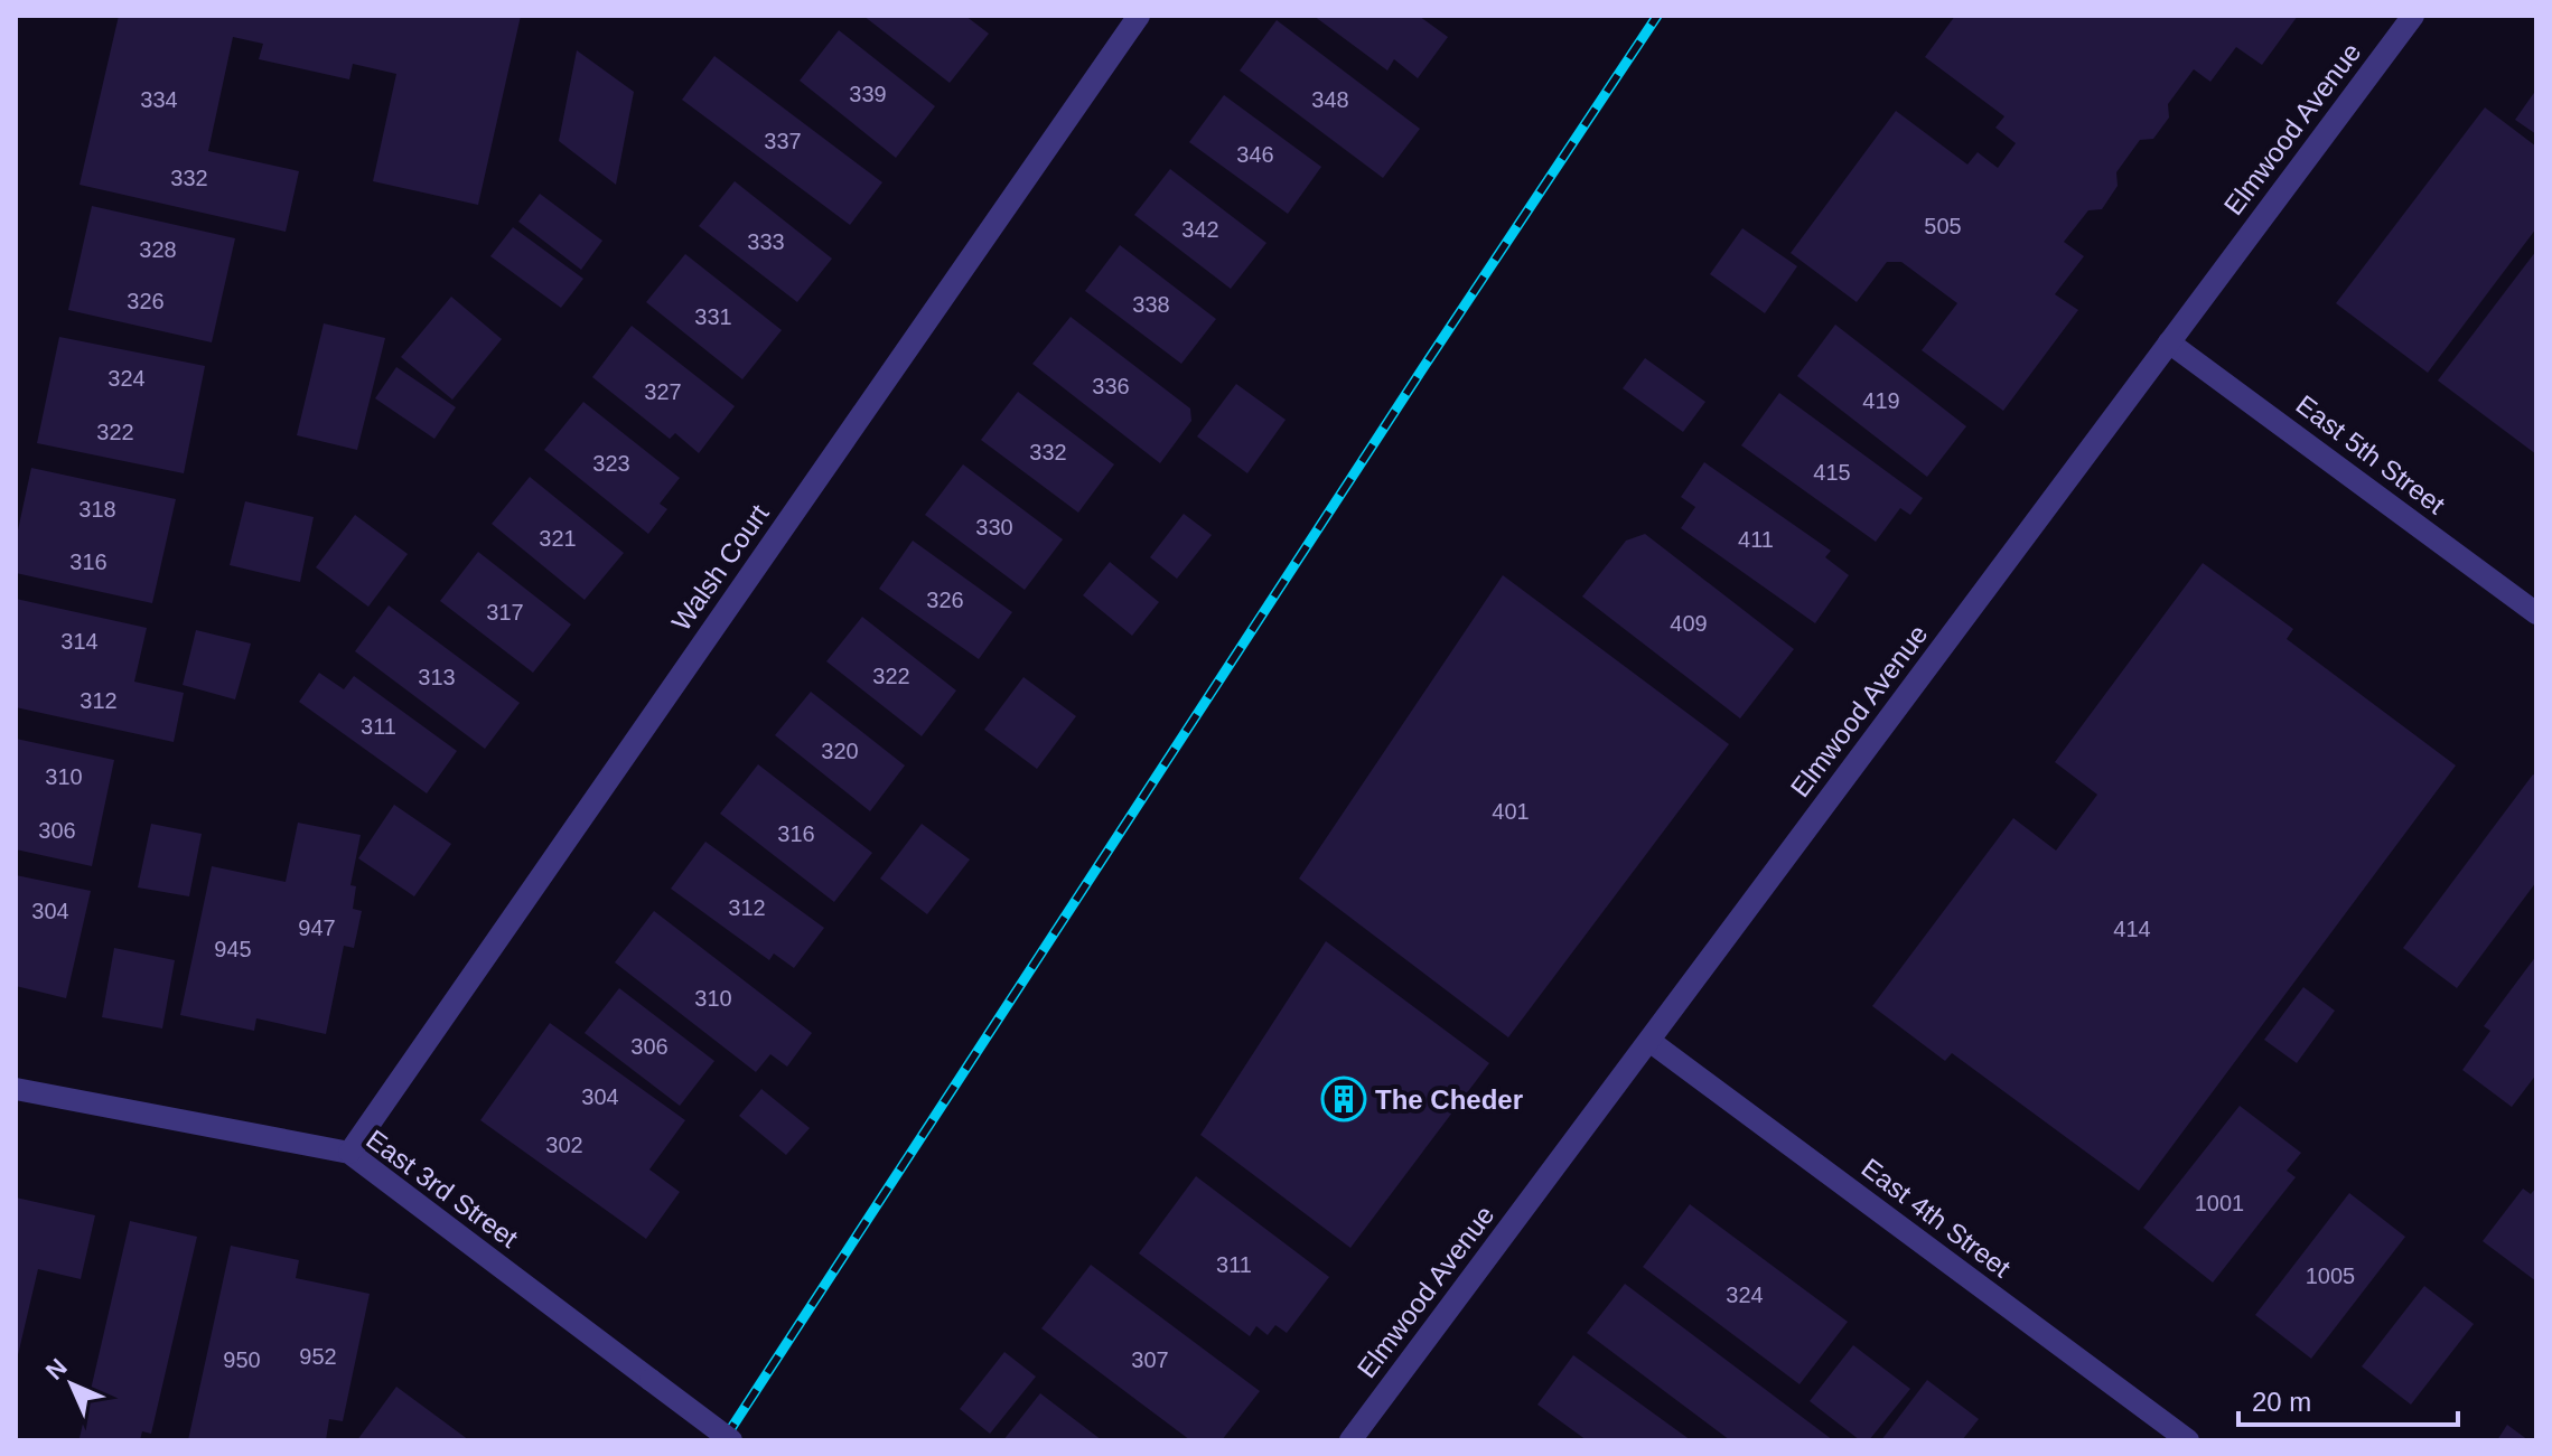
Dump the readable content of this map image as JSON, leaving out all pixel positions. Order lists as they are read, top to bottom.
{
  "streets": {
    "street": [
      "Elmwood Avenue",
      "East 5th Street",
      "Walsh Court",
      "East 3rd Street",
      "East 4th Street"
    ]
  },
  "crossings": [
    ["Elmwood Avenue", "East 5th Street"],
    ["Elmwood Avenue", "East 4th Street"],
    ["Walsh Court", "East 3rd Street"]
  ],
  "places": {
    "building": ["The Cheder"]
  },
  "house_numbers": [
    "339",
    "334",
    "348",
    "337",
    "346",
    "332",
    "505",
    "342",
    "333",
    "328",
    "326",
    "338",
    "331",
    "324",
    "336",
    "327",
    "419",
    "322",
    "332",
    "323",
    "415",
    "318",
    "330",
    "321",
    "411",
    "316",
    "326",
    "317",
    "409",
    "314",
    "322",
    "313",
    "312",
    "311",
    "320",
    "310",
    "401",
    "306",
    "316",
    "312",
    "304",
    "947",
    "414",
    "945",
    "310",
    "306",
    "304",
    "302",
    "1001",
    "311",
    "1005",
    "324",
    "952",
    "950",
    "307"
  ],
  "scale_bar": "20 m",
  "north": "top left"
}
